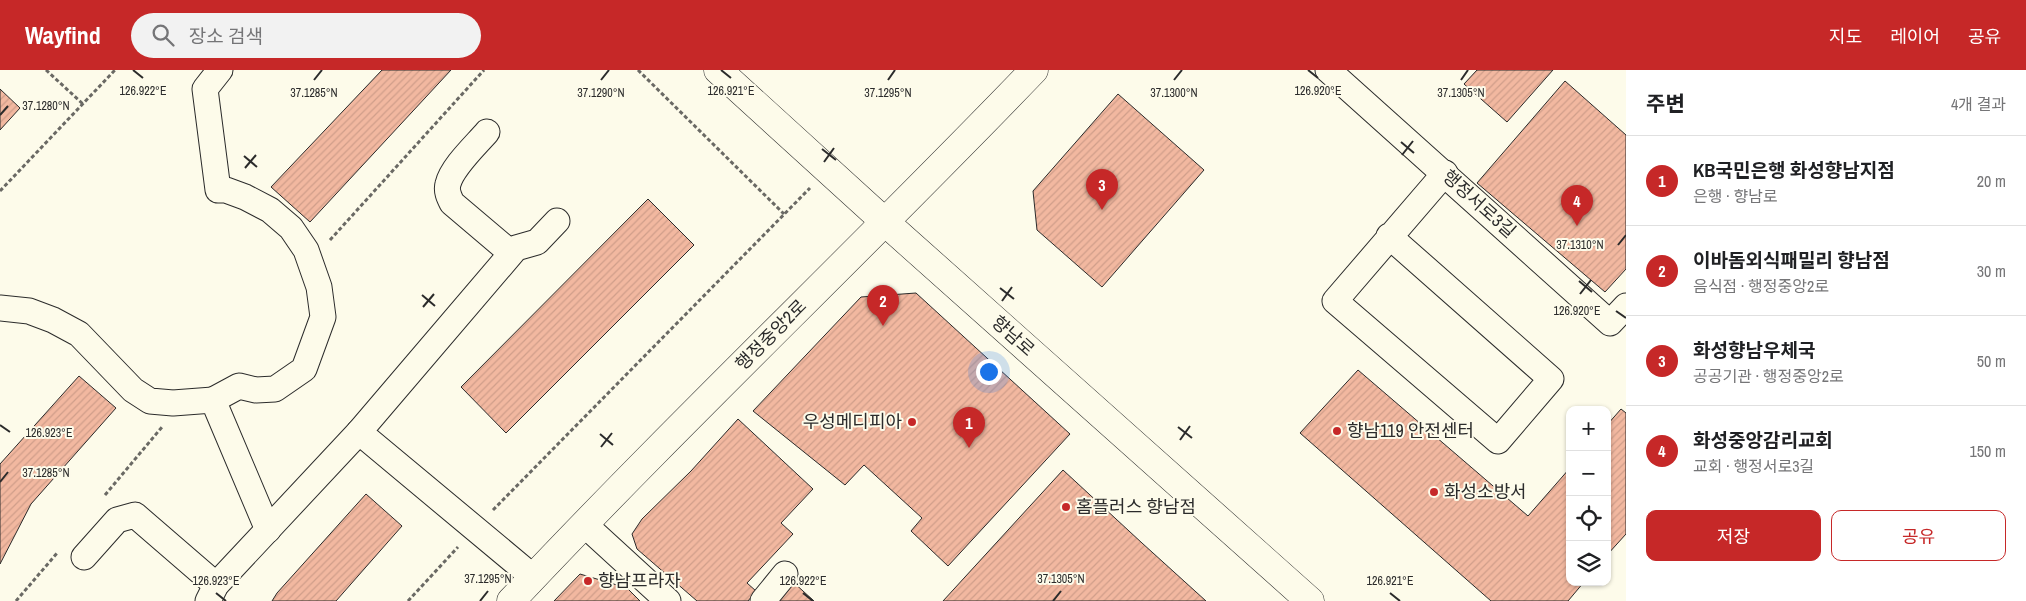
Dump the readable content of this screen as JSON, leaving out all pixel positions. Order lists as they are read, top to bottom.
{
  "streets": {
    "street": ["행정서로3길", "행정중앙2로", "향남로"]
  },
  "crossings": [
    ["행정중앙2로", "향남로"]
  ],
  "places": [
    "우성메디피아",
    "향남119 안전센터",
    "화성소방서",
    "홈플러스 향남점",
    "향남프라자"
  ],
  "page": {
    "header": "Wayfind",
    "search": "장소 검색",
    "nav": ["지도", "레이어", "공유"],
    "heading": ["주변", "4개 결과"],
    "list": [
      {
        "mark": "1",
        "name": "KB국민은행 화성향남지점",
        "note": "은행 · 향남로",
        "value": "20 m"
      },
      {
        "mark": "2",
        "name": "이바돔외식패밀리 향남점",
        "note": "음식점 · 행정중앙2로",
        "value": "30 m"
      },
      {
        "mark": "3",
        "name": "화성향남우체국",
        "note": "공공기관 · 행정중앙2로",
        "value": "50 m"
      },
      {
        "mark": "4",
        "name": "화성중앙감리교회",
        "note": "교회 · 행정서로3길",
        "value": "150 m"
      }
    ],
    "pins": [
      "3",
      "4",
      "2",
      "1"
    ],
    "map_buttons": ["+", "−"],
    "buttons": ["저장", "공유"]
  },
  "coordinates": [
    "126.922°E",
    "126.921°E",
    "126.920°E",
    "37.1285°N",
    "37.1290°N",
    "37.1295°N",
    "37.1300°N",
    "37.1305°N",
    "37.1280°N",
    "37.1310°N",
    "126.923°E"
  ]
}
